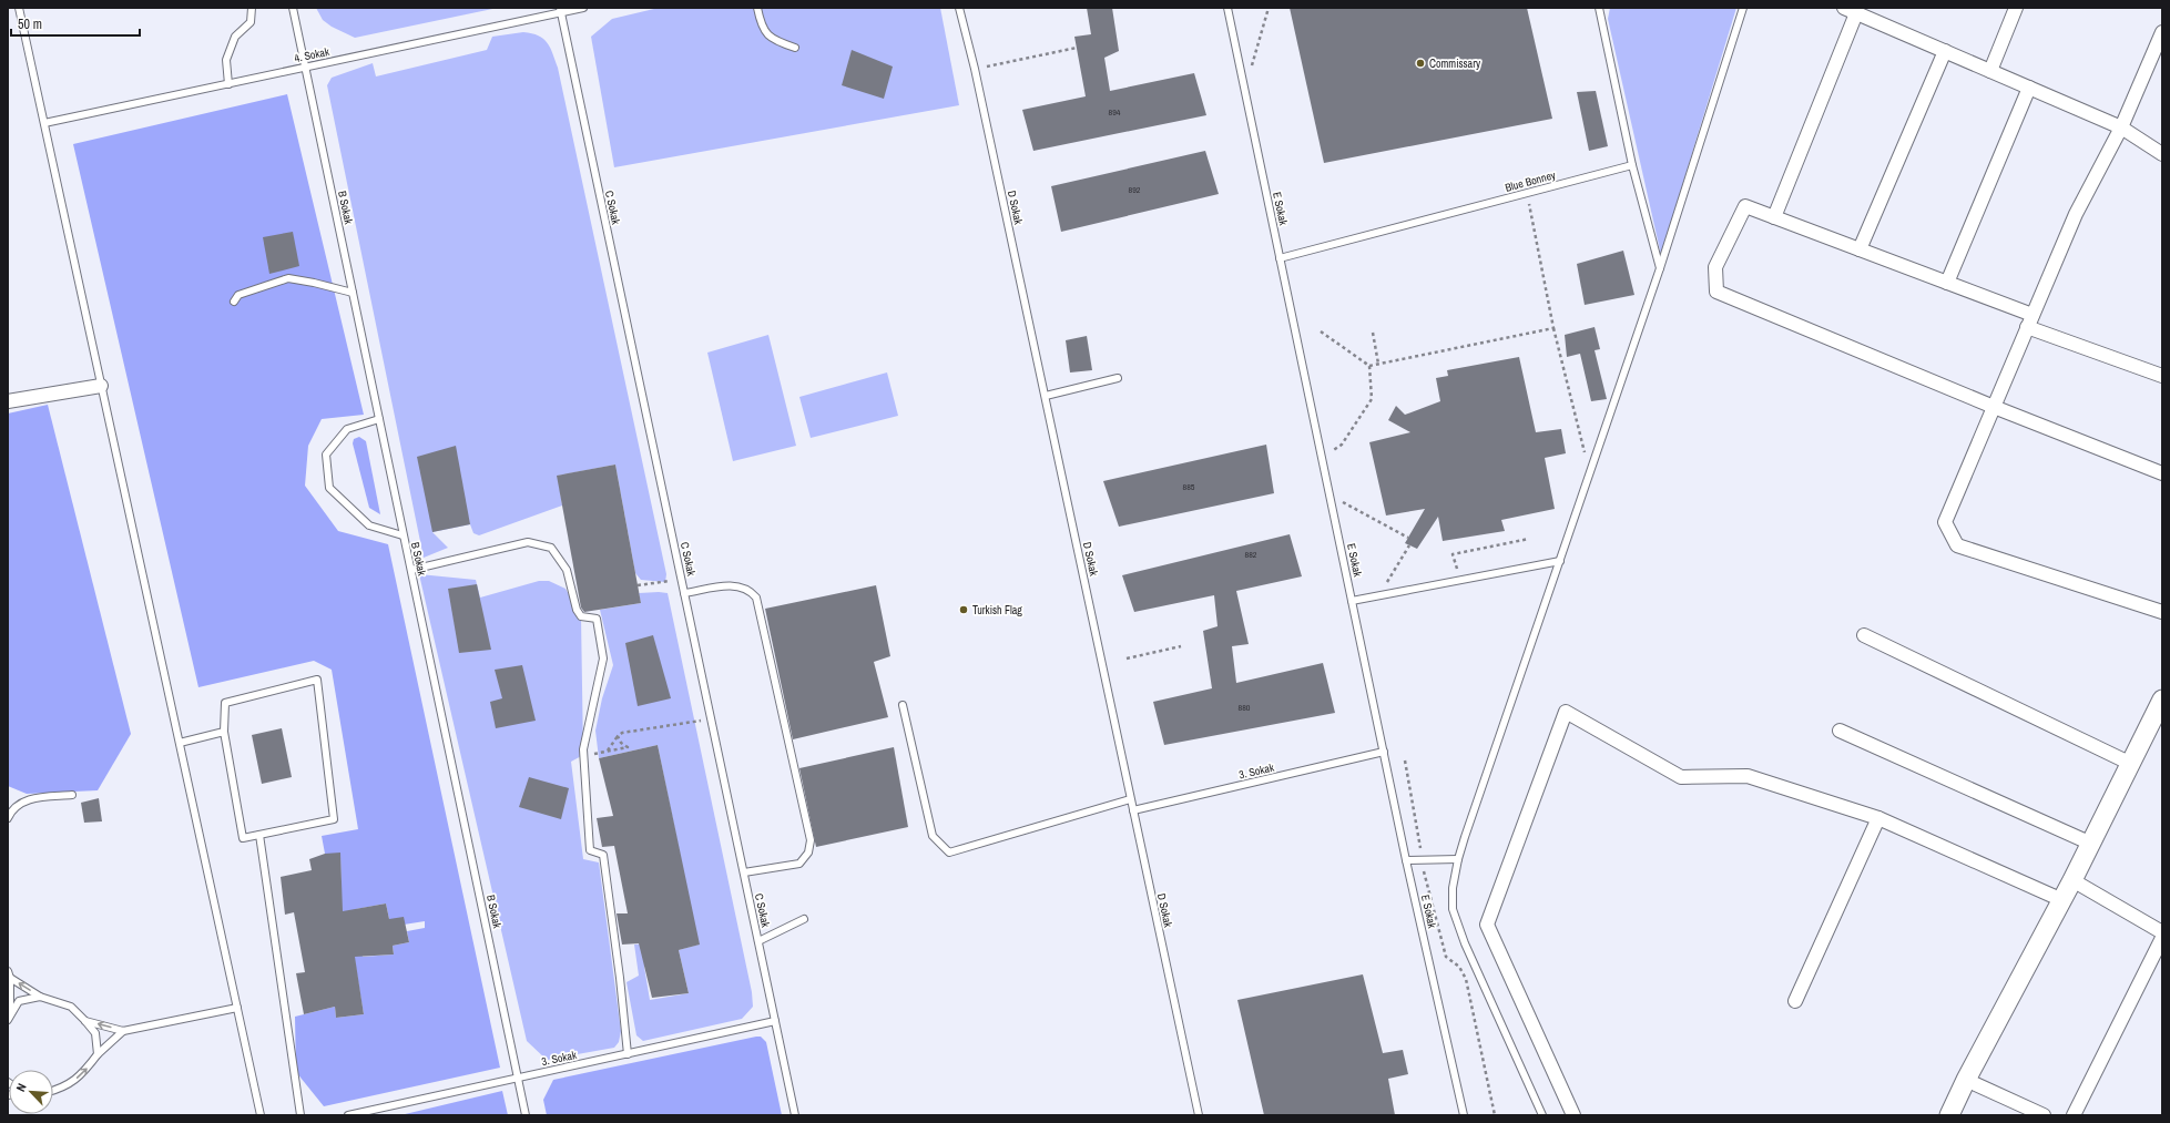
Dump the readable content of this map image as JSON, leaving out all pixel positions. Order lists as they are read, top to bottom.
{
  "streets": {
    "lane": [
      "4. Sokak",
      "Blue Bonney",
      "B Sokak",
      "C Sokak",
      "D Sokak",
      "E Sokak",
      "3. Sokak"
    ]
  },
  "crossings": [
    ["4. Sokak", "B Sokak"],
    ["4. Sokak", "C Sokak"],
    ["Blue Bonney", "E Sokak"],
    ["B Sokak", "3. Sokak"],
    ["C Sokak", "3. Sokak"],
    ["D Sokak", "3. Sokak"],
    ["E Sokak", "3. Sokak"]
  ],
  "places": ["Commissary", "Turkish Flag"],
  "house_numbers": [
    "894",
    "892",
    "885",
    "882",
    "880"
  ],
  "scale_bar": "50 m",
  "north": "top left"
}
